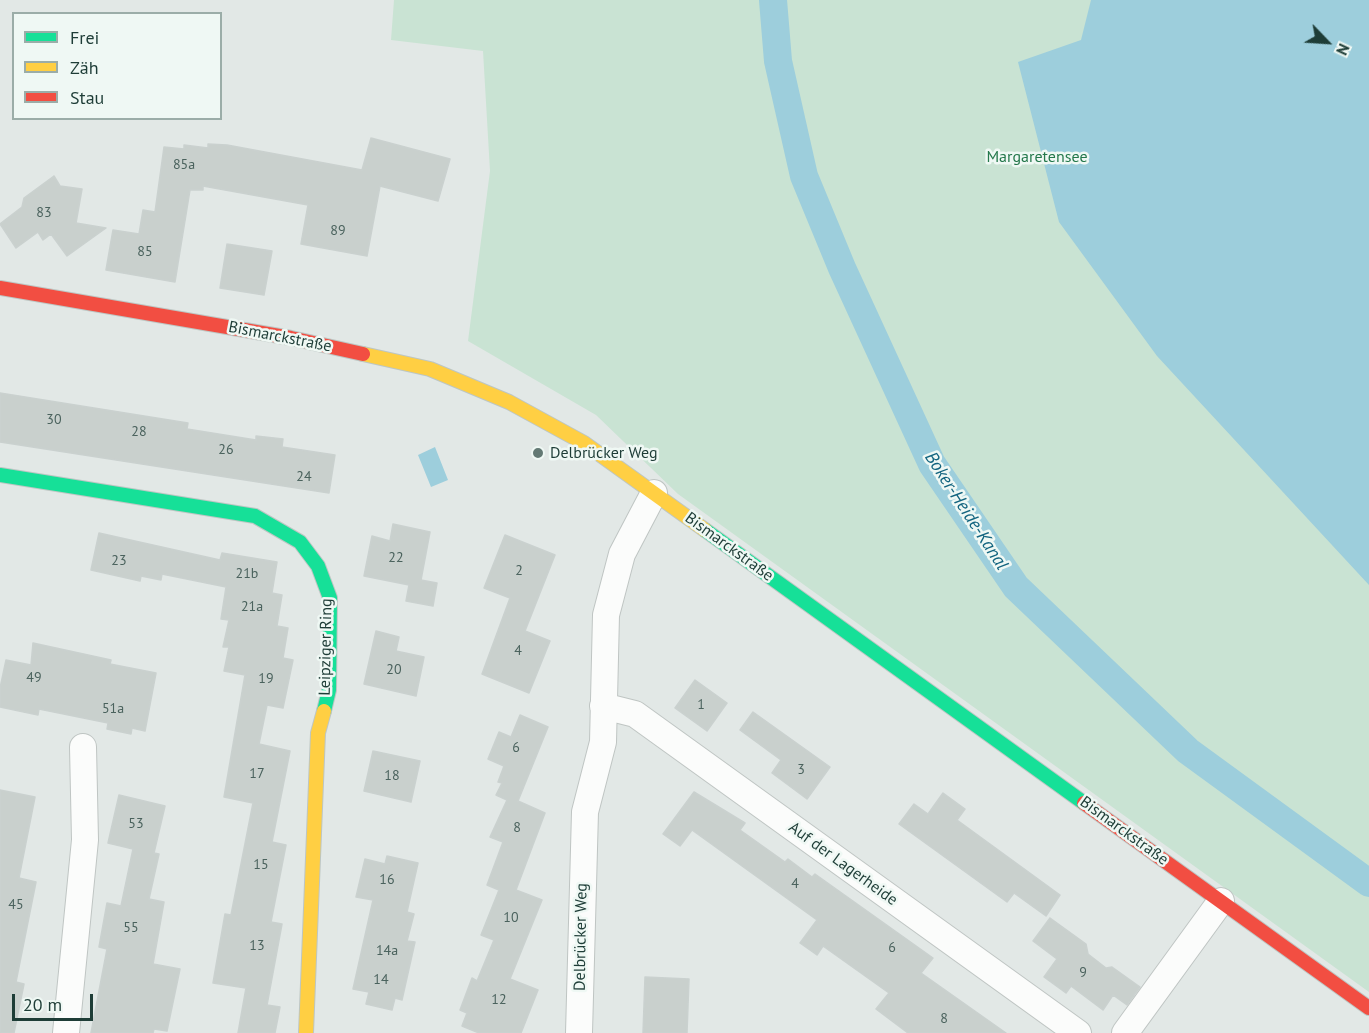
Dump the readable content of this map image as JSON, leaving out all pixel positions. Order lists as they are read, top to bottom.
{
  "streets": {
    "main road": ["Bismarckstraße", "Leipziger Ring"],
    "street": ["Auf der Lagerheide", "Delbrücker Weg"]
  },
  "crossings": [
    ["Bismarckstraße", "Delbrücker Weg"],
    ["Auf der Lagerheide", "Delbrücker Weg"]
  ],
  "water": ["Boker-Heide-Kanal"],
  "parks": ["Margaretensee"],
  "places": ["Delbrücker Weg"],
  "house_numbers": [
    "85a",
    "83",
    "89",
    "85",
    "30",
    "28",
    "26",
    "24",
    "22",
    "23",
    "2",
    "21b",
    "21a",
    "4",
    "20",
    "49",
    "19",
    "1",
    "51a",
    "6",
    "3",
    "17",
    "18",
    "53",
    "8",
    "15",
    "16",
    "4",
    "45",
    "10",
    "55",
    "13",
    "6",
    "14a",
    "9",
    "14",
    "12",
    "8"
  ],
  "legend": ["Frei", "Zäh", "Stau"],
  "scale_bar": "20 m",
  "north": "bottom right"
}
